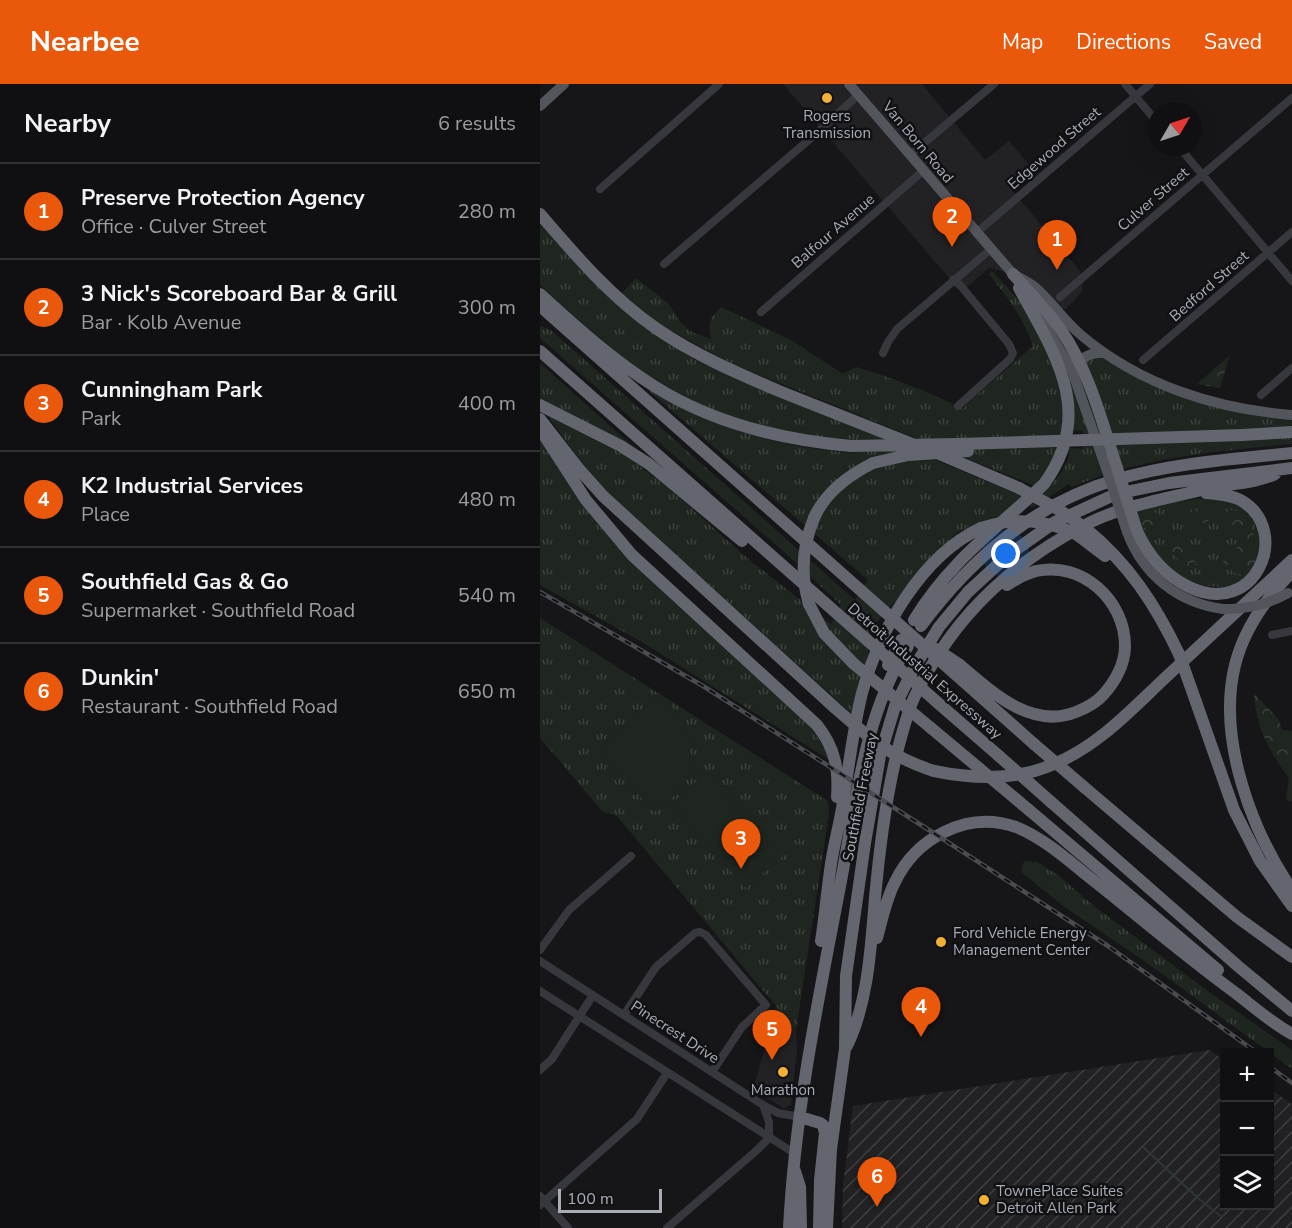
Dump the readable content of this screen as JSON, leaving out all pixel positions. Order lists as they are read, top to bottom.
{
  "streets": {
    "highway": ["Detroit Industrial Expressway", "Southfield Freeway"],
    "main road": ["Van Born Road"],
    "street": [
      "Edgewood Street",
      "Culver Street",
      "Balfour Avenue",
      "Bedford Street",
      "Pinecrest Drive"
    ]
  },
  "crossings": [
    ["Van Born Road", "Edgewood Street"],
    ["Van Born Road", "Balfour Avenue"],
    ["Detroit Industrial Expressway", "Southfield Freeway"]
  ],
  "places": [
    "Rogers Transmission",
    "Ford Vehicle Energy Management Center",
    "Marathon",
    "TownePlace Suites Detroit Allen Park"
  ],
  "scale_bar": "100 m",
  "north": "top right",
  "page": {
    "header": "Nearbee",
    "nav": ["Map", "Directions", "Saved"],
    "heading": ["Nearby", "6 results"],
    "list": [
      {
        "mark": "1",
        "name": "Preserve Protection Agency",
        "note": "Office · Culver Street",
        "value": "280 m"
      },
      {
        "mark": "2",
        "name": "3 Nick's Scoreboard Bar & Grill",
        "note": "Bar · Kolb Avenue",
        "value": "300 m"
      },
      {
        "mark": "3",
        "name": "Cunningham Park",
        "note": "Park",
        "value": "400 m"
      },
      {
        "mark": "4",
        "name": "K2 Industrial Services",
        "note": "Place",
        "value": "480 m"
      },
      {
        "mark": "5",
        "name": "Southfield Gas & Go",
        "note": "Supermarket · Southfield Road",
        "value": "540 m"
      },
      {
        "mark": "6",
        "name": "Dunkin'",
        "note": "Restaurant · Southfield Road",
        "value": "650 m"
      }
    ],
    "pins": [
      "2",
      "1",
      "3",
      "4",
      "5",
      "6"
    ],
    "map_buttons": ["+", "−"],
    "scale": "100 m"
  }
}
